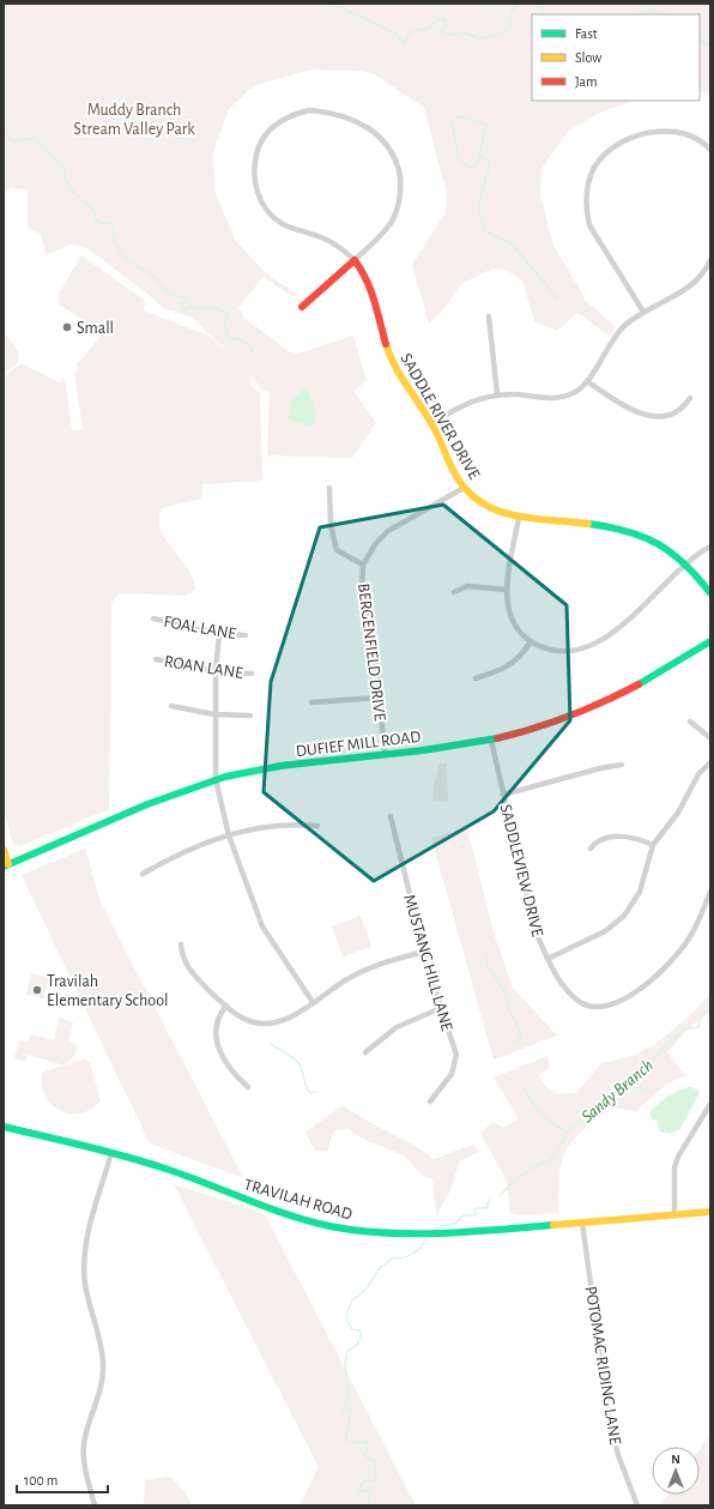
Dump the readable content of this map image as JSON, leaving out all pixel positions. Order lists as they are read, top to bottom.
{
  "streets": {
    "main road": ["SADDLE RIVER DRIVE", "DUFIEF MILL ROAD", "TRAVILAH ROAD"],
    "street": [
      "FOAL LANE",
      "BERGENFIELD DRIVE",
      "ROAN LANE",
      "SADDLEVIEW DRIVE",
      "MUSTANG HILL LANE",
      "POTOMAC RIDING LANE"
    ]
  },
  "crossings": [
    ["SADDLE RIVER DRIVE", "BERGENFIELD DRIVE"],
    ["BERGENFIELD DRIVE", "DUFIEF MILL ROAD"],
    ["DUFIEF MILL ROAD", "SADDLEVIEW DRIVE"],
    ["TRAVILAH ROAD", "POTOMAC RIDING LANE"]
  ],
  "water": ["Sandy Branch"],
  "parks": ["Muddy Branch Stream Valley Park"],
  "places": ["Small", "Travilah Elementary School"],
  "legend": ["Fast", "Slow", "Jam"],
  "scale_bar": "100 m",
  "north": "top"
}
